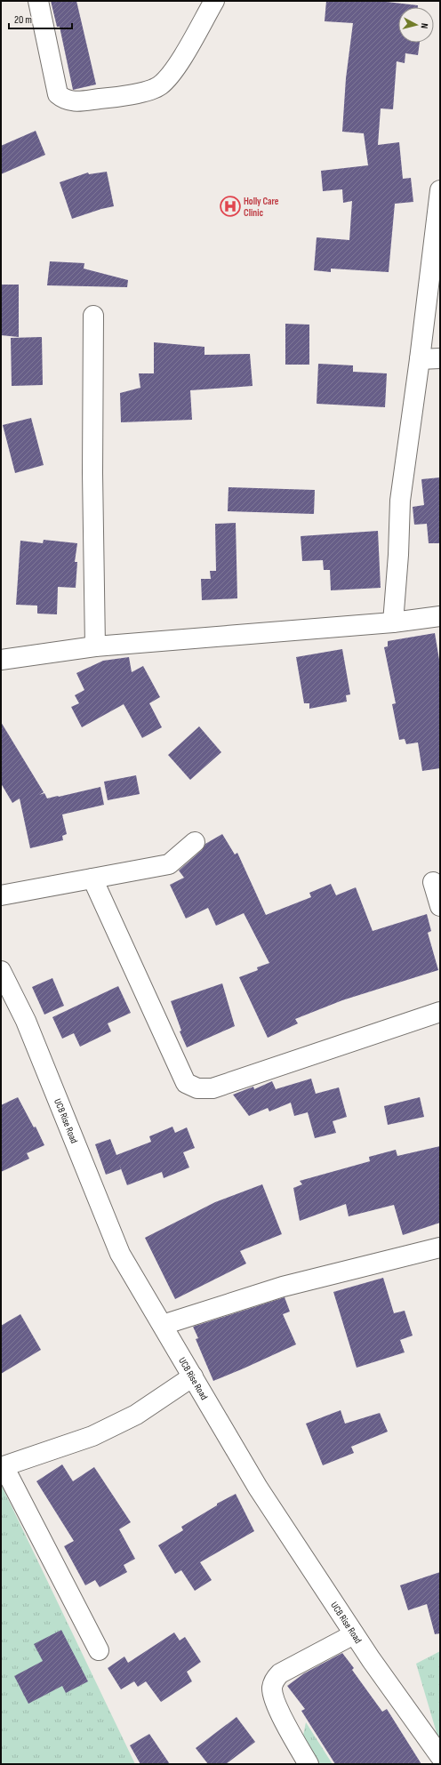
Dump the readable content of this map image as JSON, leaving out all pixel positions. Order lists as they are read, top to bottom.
{
  "streets": {
    "street": ["UCB Rise Road"]
  },
  "places": {
    "hospital": ["Holly Care Clinic"]
  },
  "scale_bar": "20 m",
  "north": "right"
}
